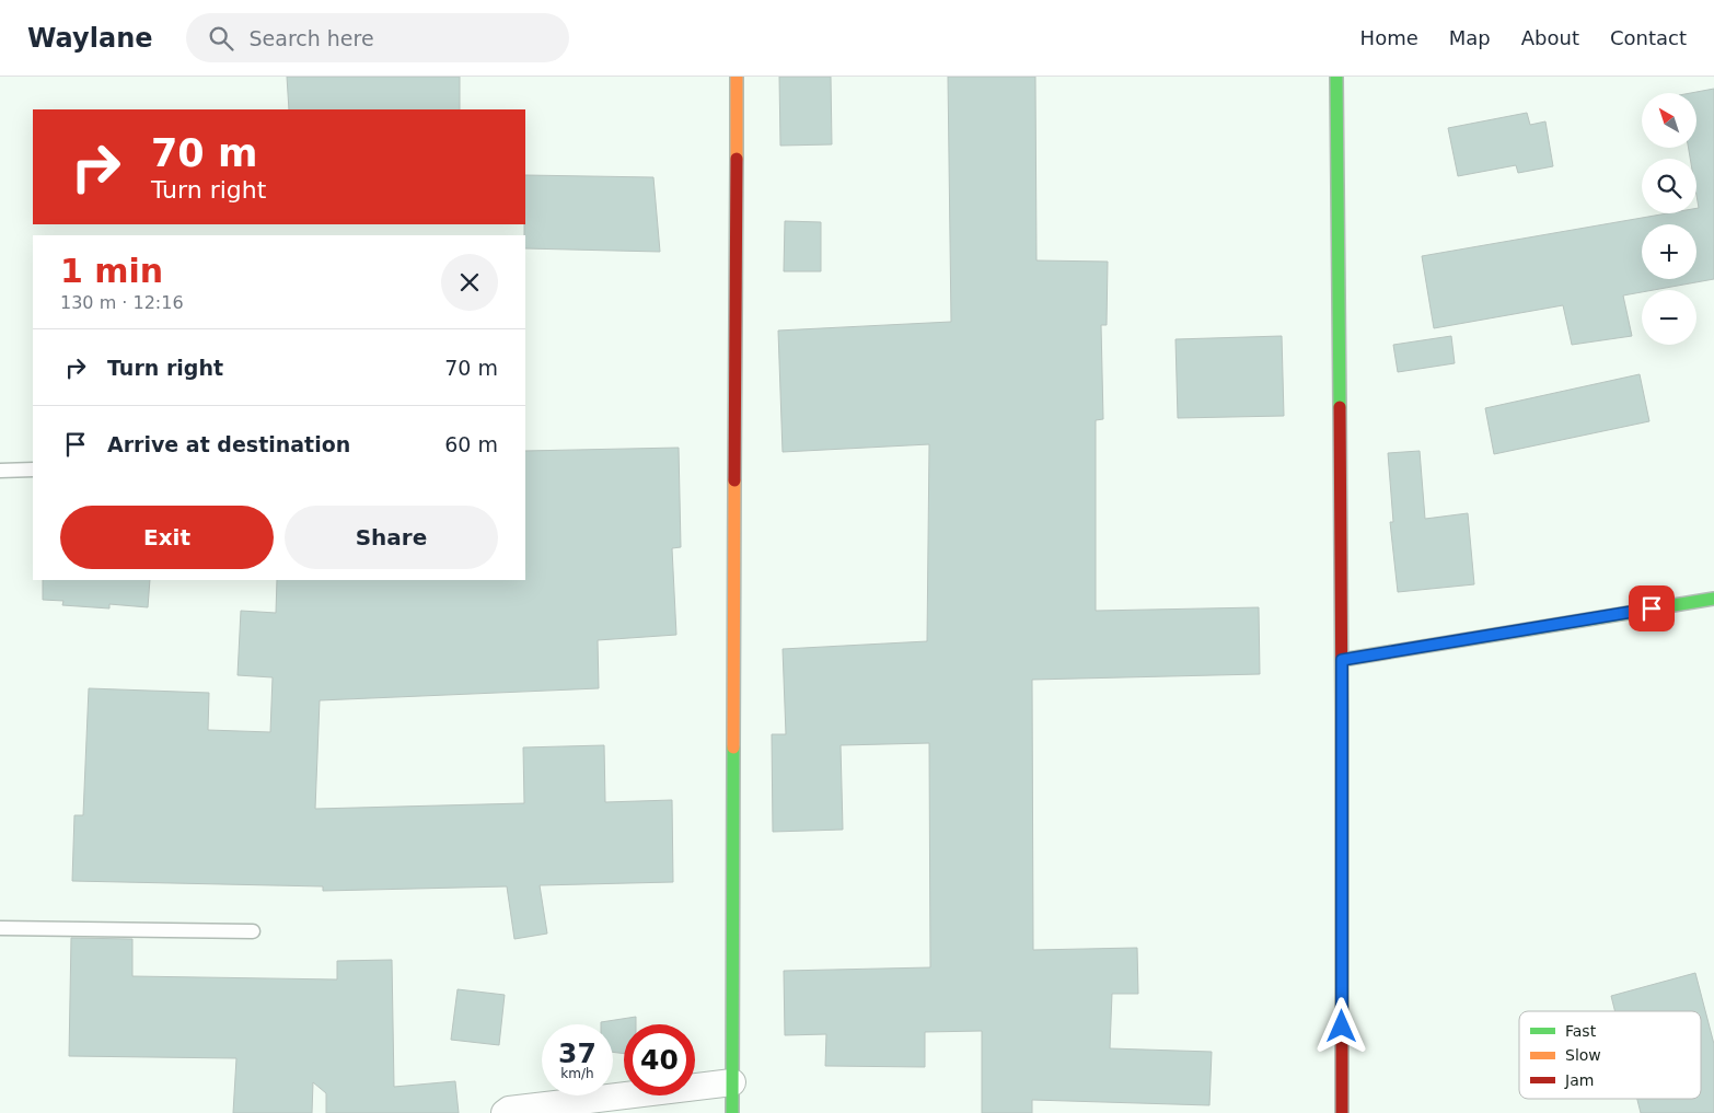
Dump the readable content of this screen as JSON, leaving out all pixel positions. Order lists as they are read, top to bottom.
{
  "legend": ["Fast", "Slow", "Jam"],
  "north": "top left",
  "page": {
    "header": "Waylane",
    "search": "Search here",
    "nav": [
      "Home",
      "Map",
      "About",
      "Contact"
    ],
    "map_buttons": ["+", "−"],
    "turn": ["70 m", "Turn right"],
    "heading": ["1 min", "130 m · 12:16"],
    "list": [
      {
        "name": "Turn right",
        "value": "70 m"
      },
      {
        "name": "Arrive at destination",
        "value": "60 m"
      }
    ],
    "buttons": ["Exit", "Share"],
    "speed": "37 km/h",
    "limit": "40"
  }
}
